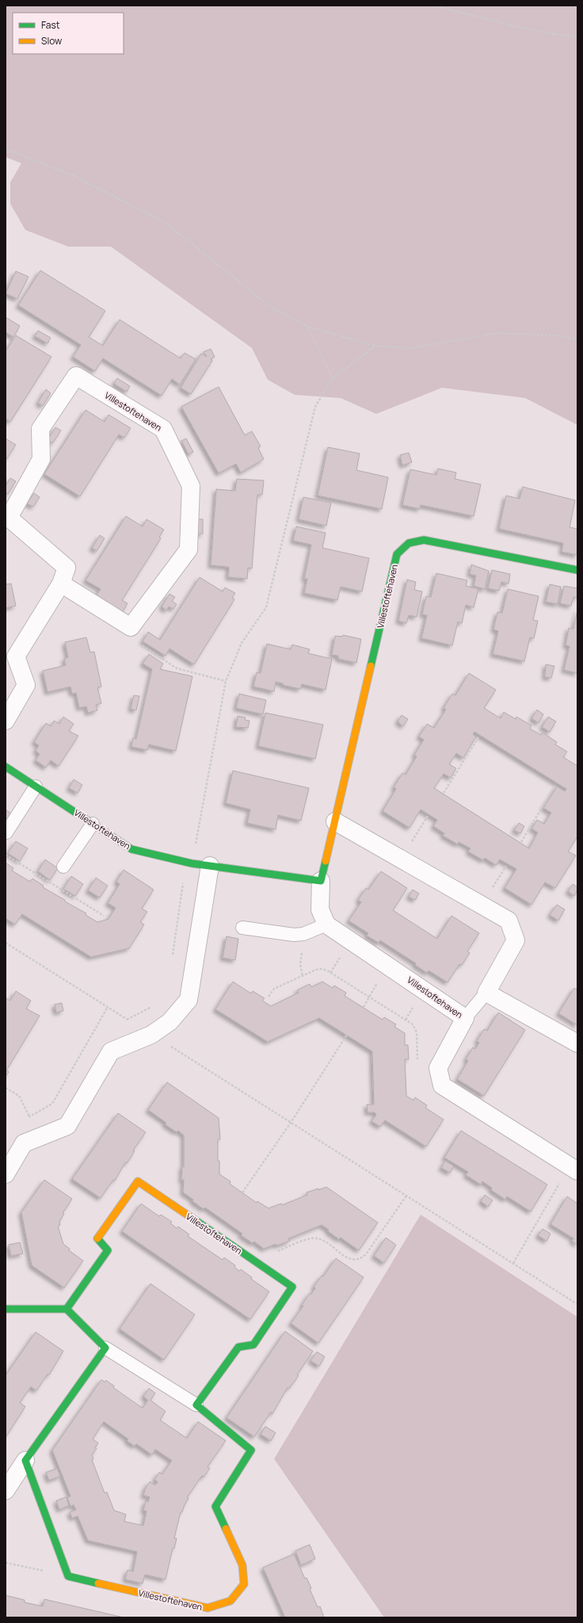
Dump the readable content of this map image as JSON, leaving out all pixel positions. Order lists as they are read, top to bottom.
{
  "streets": {
    "street": ["Villestoftehaven"]
  },
  "legend": ["Fast", "Slow"]
}
